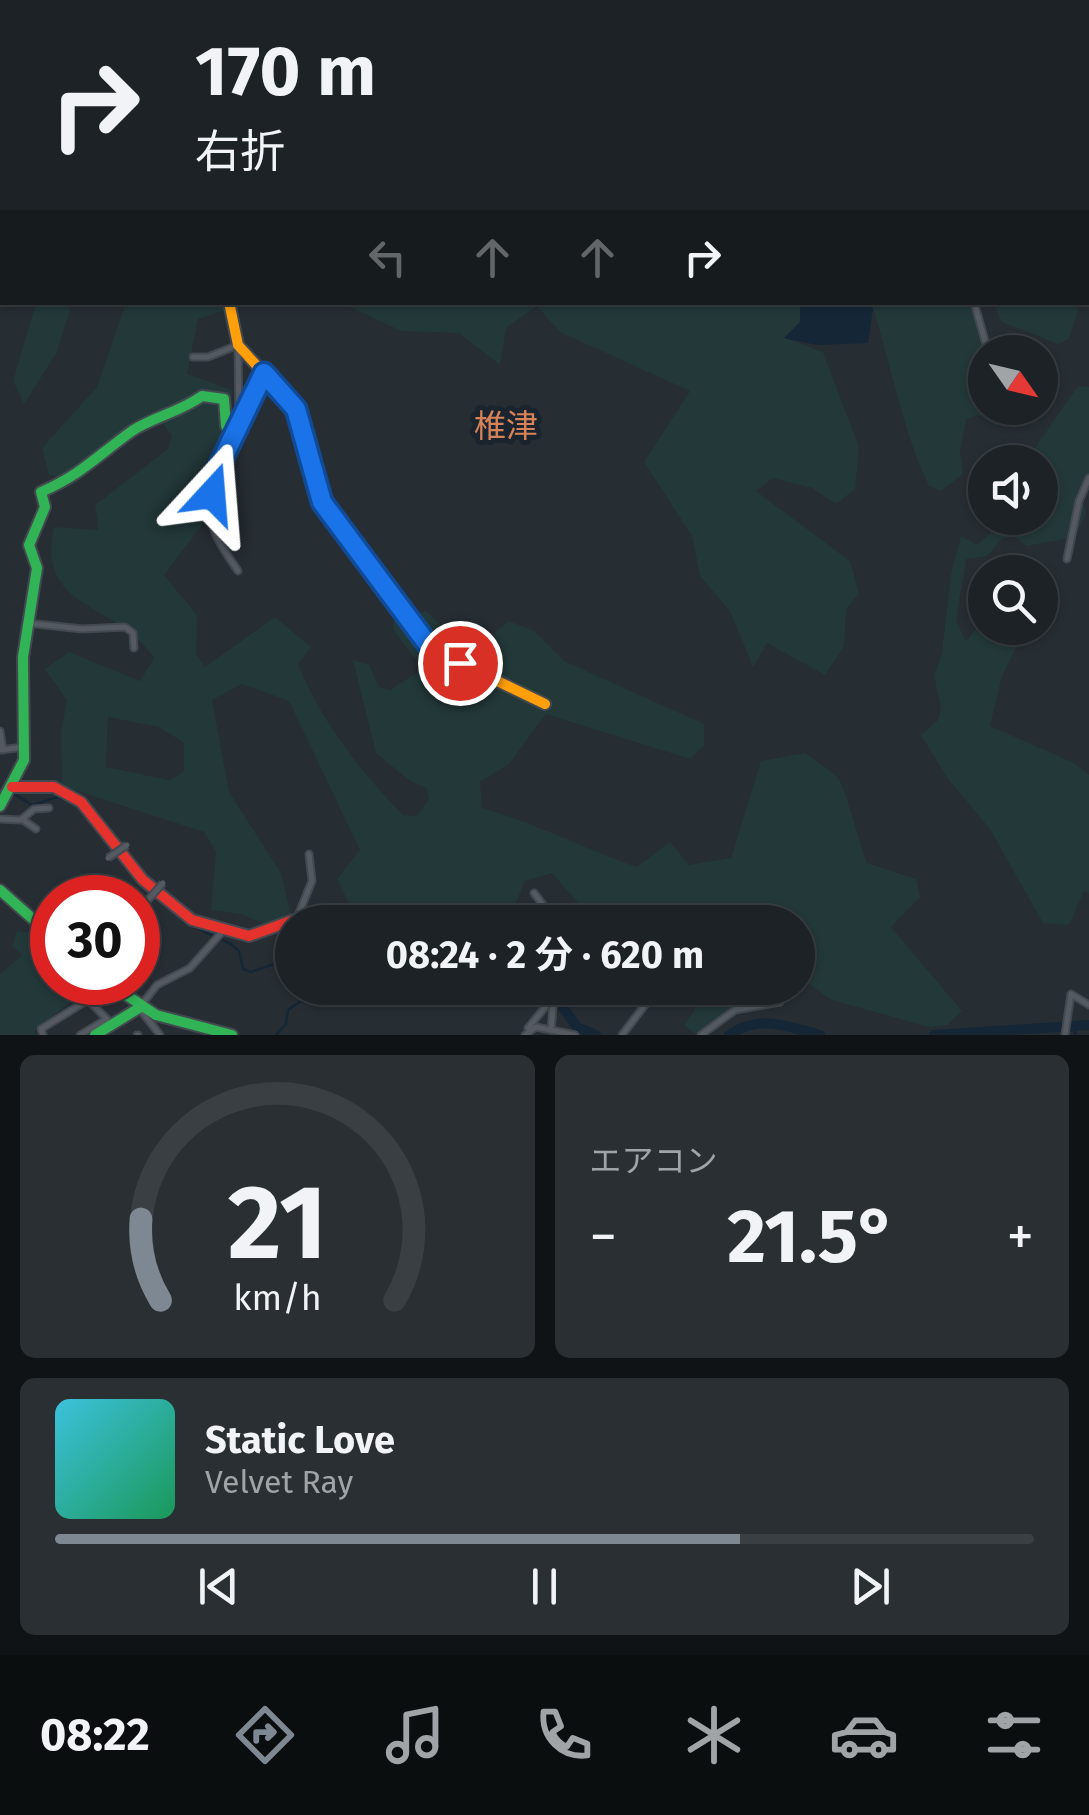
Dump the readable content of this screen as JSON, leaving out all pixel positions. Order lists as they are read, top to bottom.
{
  "districts": ["椎津"],
  "north": "bottom right",
  "page": {
    "turn": ["170 m", "右折"],
    "limit": "30",
    "trip": "08:24 · 2 分 · 620 m",
    "tile": "エアコン",
    "heat": ["−", "21.5°", "+"],
    "song": ["Static Love", "Velvet Ray"],
    "tabs": "08:22",
    "gauge": ["21", "km/h"]
  }
}
